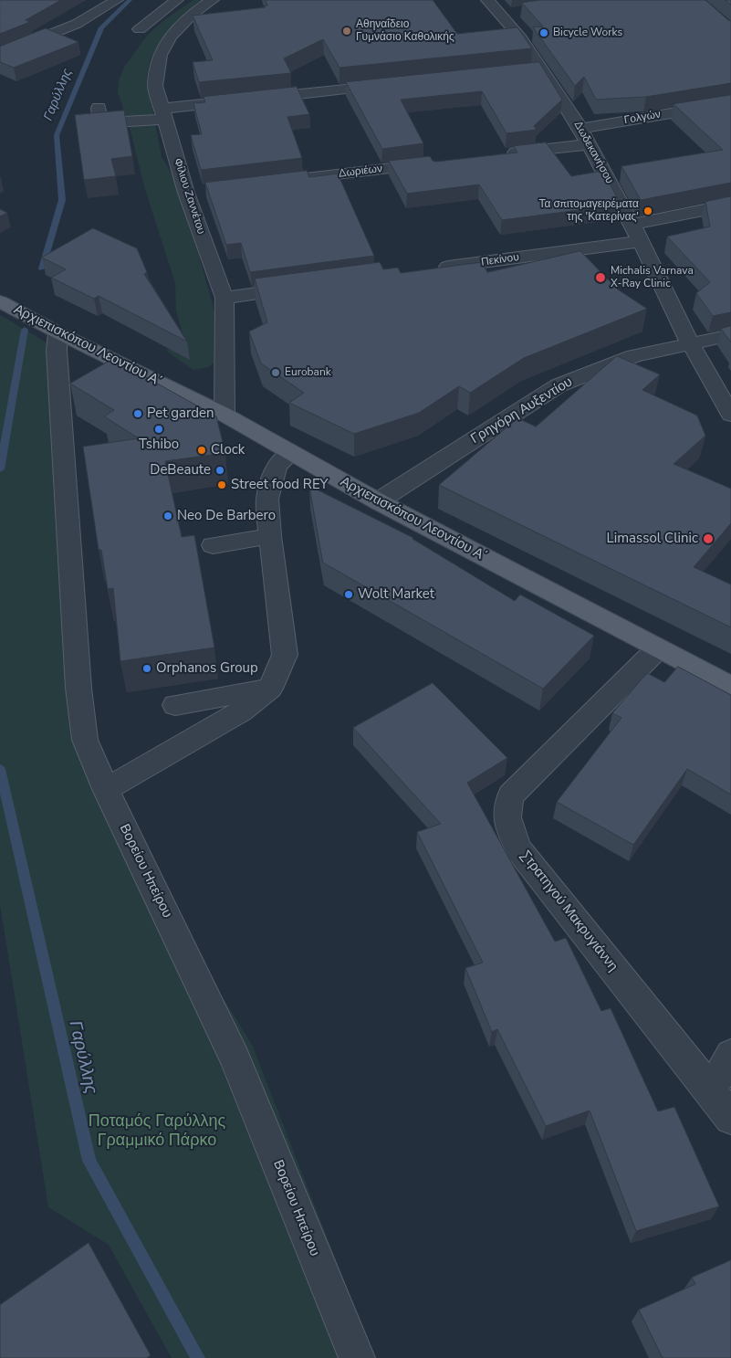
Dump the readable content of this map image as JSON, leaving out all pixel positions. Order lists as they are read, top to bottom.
{
  "streets": {
    "main road": ["Αρχιεπισκόπου Λεοντίου Α΄"],
    "street": [
      "Γολγών",
      "Δωδεκανήσου",
      "Δωριέων",
      "Φίλιου Ζαννέτου",
      "Πεκίνου",
      "Γρηγόρη Αυξεντίου",
      "Βορείου Ηπείρου",
      "Στρατηγού Μακρυγιάννη"
    ]
  },
  "crossings": [
    ["Γολγών", "Δωδεκανήσου"],
    ["Δωδεκανήσου", "Πεκίνου"],
    ["Δωδεκανήσου", "Γρηγόρη Αυξεντίου"],
    ["Φίλιου Ζαννέτου", "Αρχιεπισκόπου Λεοντίου Α΄"],
    ["Αρχιεπισκόπου Λεοντίου Α΄", "Γρηγόρη Αυξεντίου"],
    ["Αρχιεπισκόπου Λεοντίου Α΄", "Βορείου Ηπείρου"],
    ["Αρχιεπισκόπου Λεοντίου Α΄", "Στρατηγού Μακρυγιάννη"]
  ],
  "water": ["Γαρύλλης"],
  "parks": ["Ποταμός Γαρύλλης Γραμμικό Πάρκο"],
  "places": [
    "Αθηναΐδειο Γυμνάσιο Καθολικής",
    "Bicycle Works",
    "Τα σπιτομαγειρέματα της 'Κατερίνας'",
    "Michalis Varnava X-Ray Clinic",
    "Eurobank",
    "Pet garden",
    "Tshibo",
    "Clock",
    "DeBeaute",
    "Street food REY",
    "Neo De Barbero",
    "Limassol Clinic",
    "Wolt Market",
    "Orphanos Group"
  ]
}
